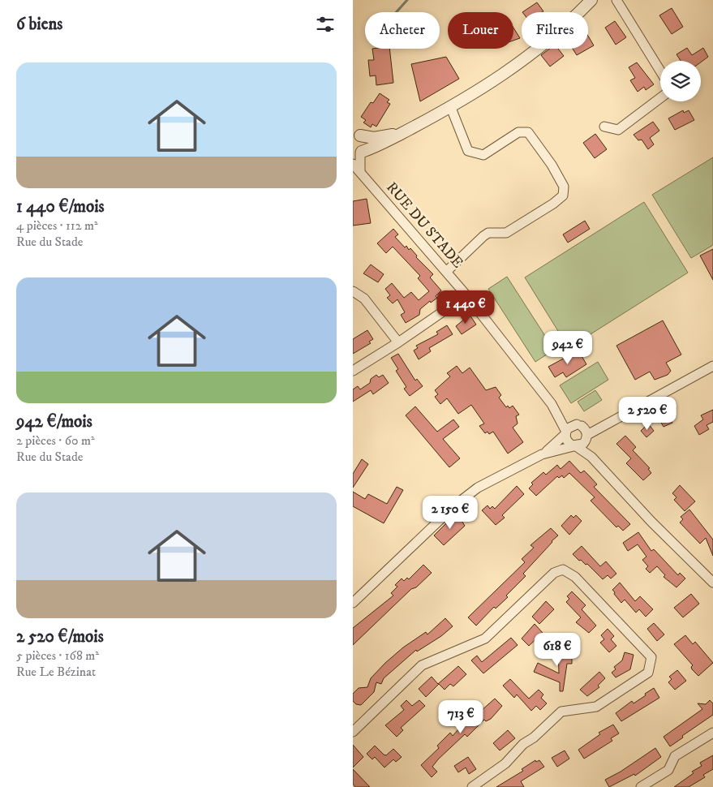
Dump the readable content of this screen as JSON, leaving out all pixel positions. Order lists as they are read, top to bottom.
{
  "streets": {
    "street": ["RUE DU STADE"]
  },
  "page": {
    "heading": "6 biens",
    "chip": ["Acheter", "Louer", "Filtres"],
    "list": [
      {
        "name": "1 440 €/mois",
        "note": "4 pièces · 112 m² · Rue du Stade"
      },
      {
        "name": "942 €/mois",
        "note": "2 pièces · 60 m² · Rue du Stade"
      },
      {
        "name": "2 520 €/mois",
        "note": "5 pièces · 168 m² · Rue Le Bézinat"
      }
    ],
    "price": [
      "1 440 €",
      "942 €",
      "2 520 €",
      "2 150 €",
      "618 €",
      "713 €"
    ]
  }
}
